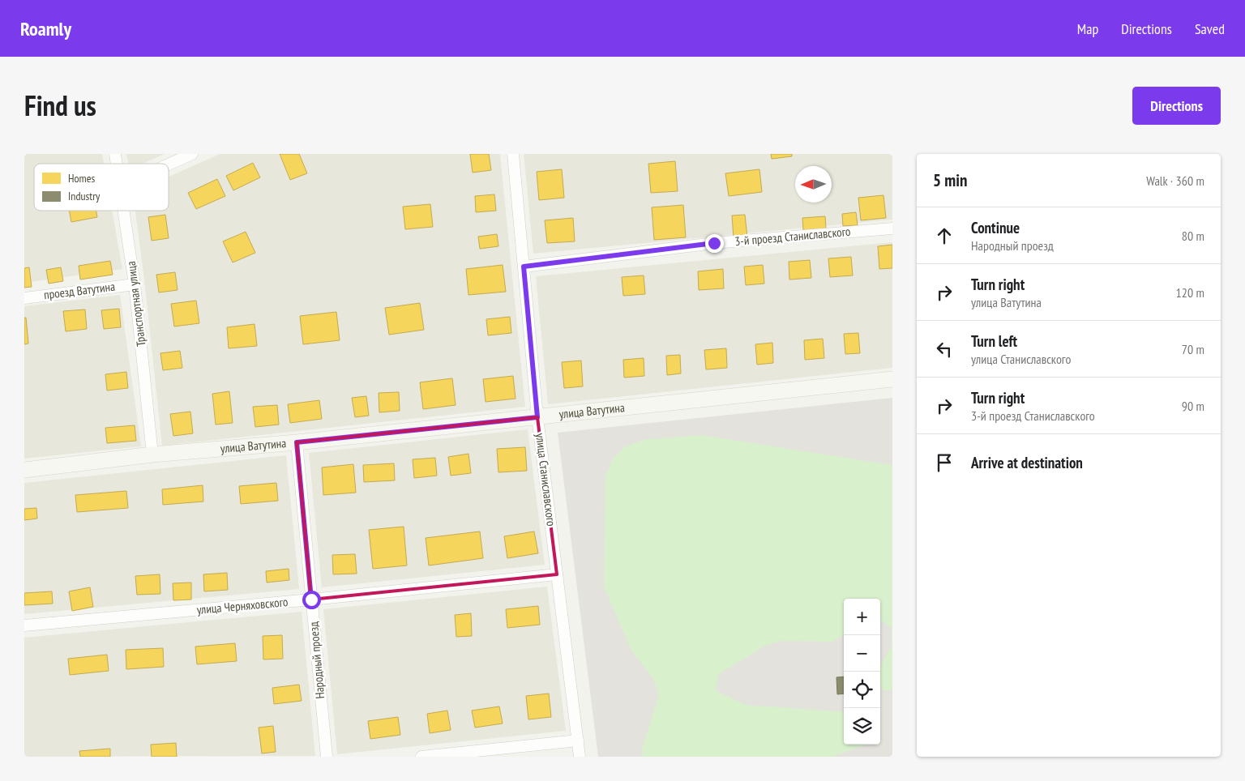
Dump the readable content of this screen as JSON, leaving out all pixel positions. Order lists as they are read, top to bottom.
{
  "streets": {
    "street": [
      "3-й проезд Станиславского",
      "проезд Ватутина",
      "Транспортная улица",
      "улица Ватутина",
      "улица Станиславского",
      "улица Черняховского",
      "Народный проезд"
    ]
  },
  "crossings": [
    ["3-й проезд Станиславского", "улица Станиславского"],
    ["проезд Ватутина", "Транспортная улица"],
    ["Транспортная улица", "улица Ватутина"],
    ["улица Ватутина", "улица Станиславского"],
    ["улица Ватутина", "Народный проезд"],
    ["улица Станиславского", "улица Черняховского"],
    ["улица Черняховского", "Народный проезд"]
  ],
  "legend": ["Homes", "Industry"],
  "north": "left",
  "page": {
    "header": "Roamly",
    "nav": ["Map", "Directions", "Saved"],
    "title": "Find us",
    "buttons": "Directions",
    "heading": ["5 min", "Walk · 360 m"],
    "list": [
      ["Continue", "Народный проезд", "80 m"],
      ["Turn right", "улица Ватутина", "120 m"],
      ["Turn left", "улица Станиславского", "70 m"],
      ["Turn right", "3-й проезд Станиславского", "90 m"],
      "Arrive at destination"
    ],
    "map_buttons": ["+", "−"]
  }
}
